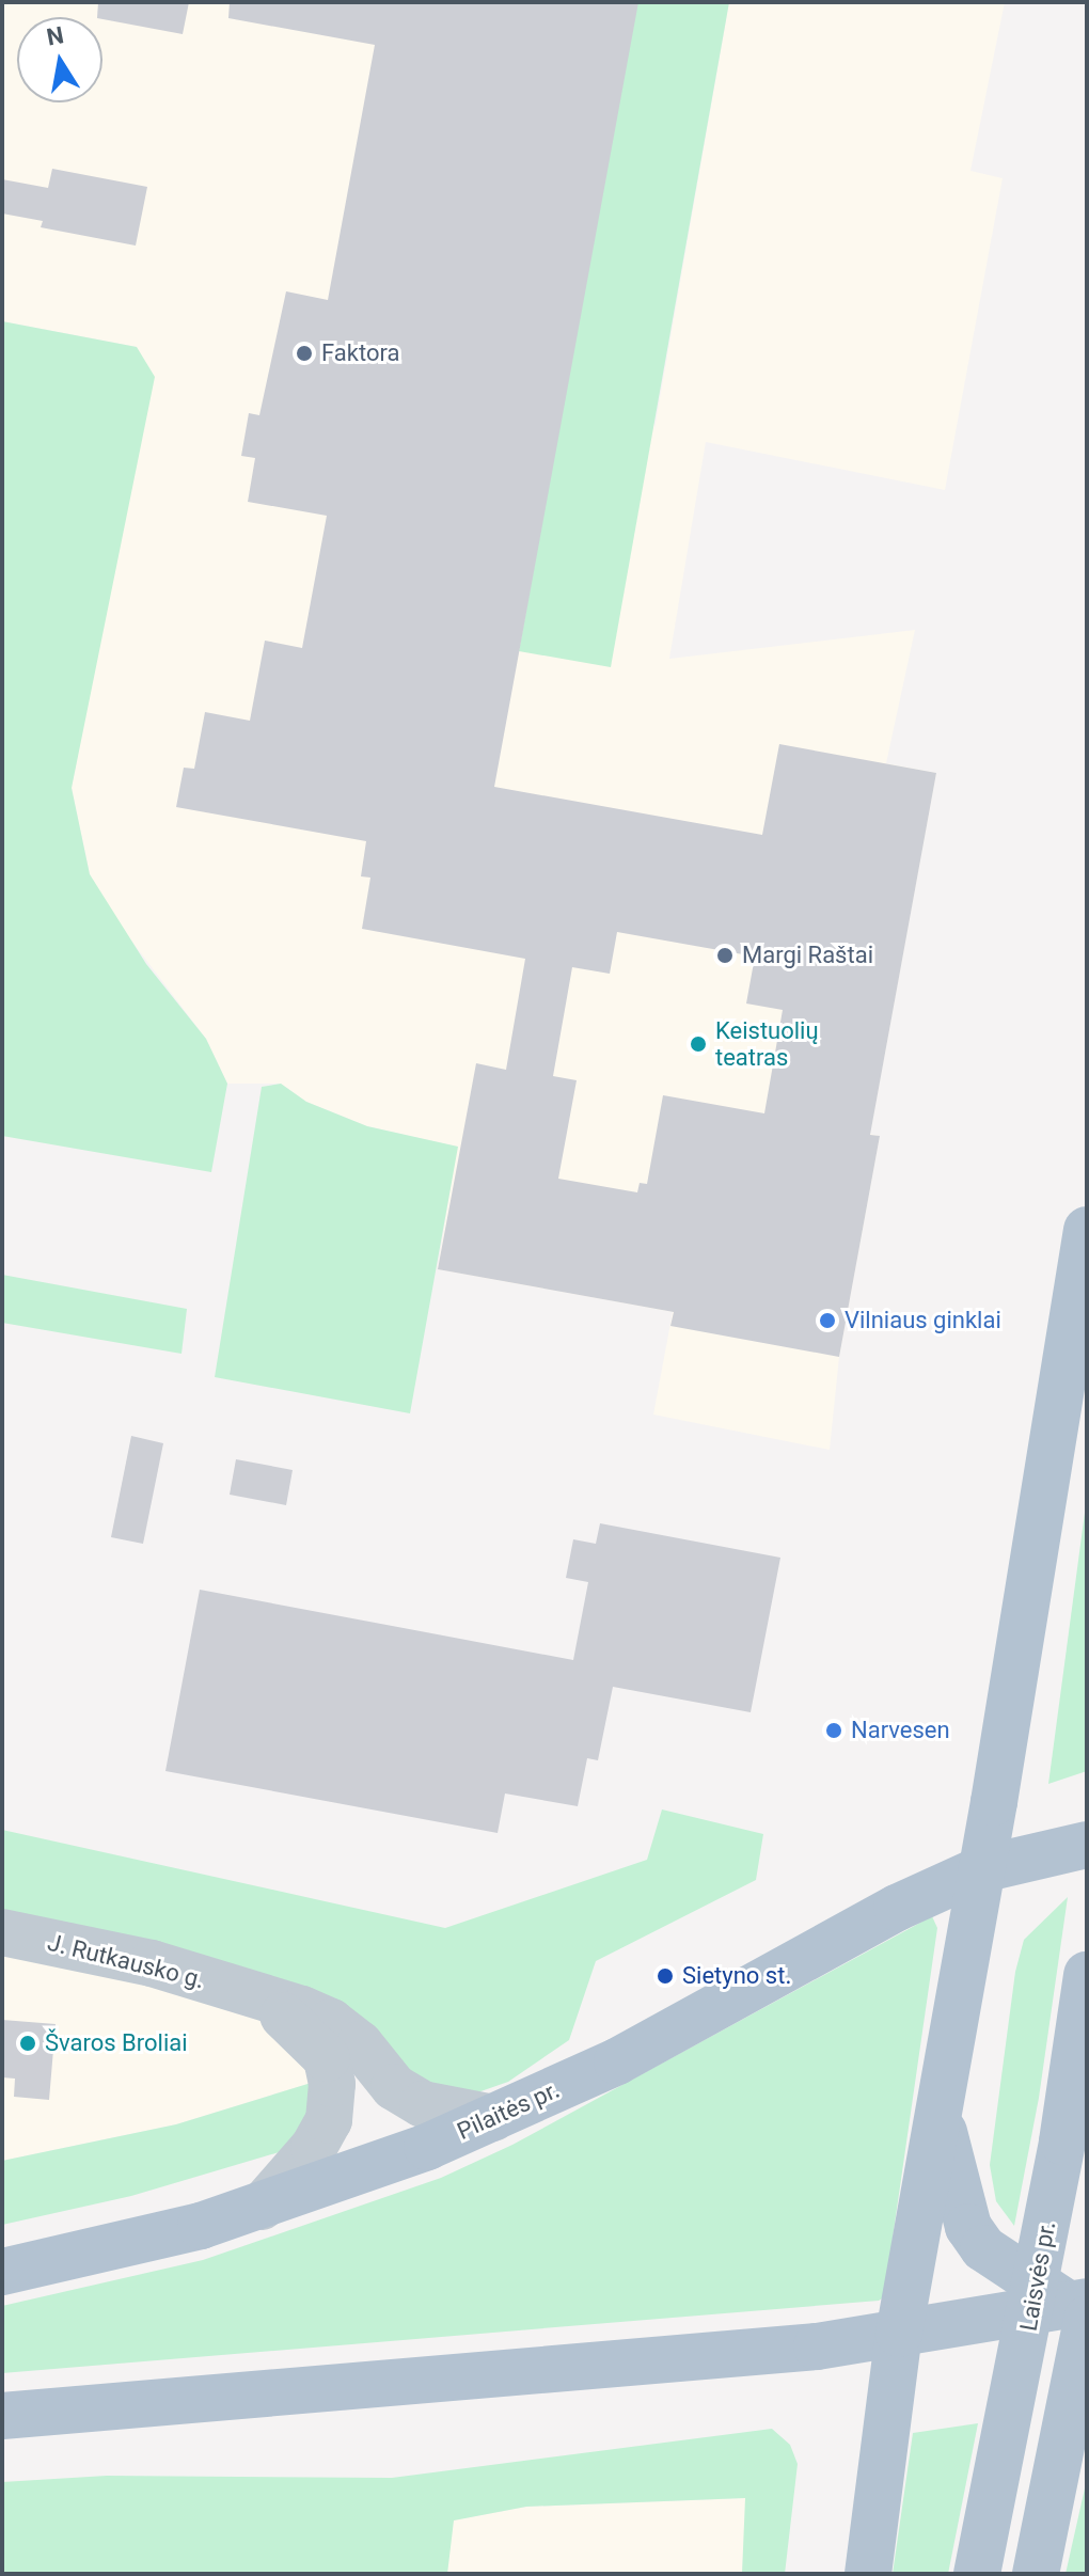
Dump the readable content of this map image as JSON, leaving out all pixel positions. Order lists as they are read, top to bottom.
{
  "streets": {
    "main road": ["Pilaitės pr.", "Laisvės pr."],
    "street": ["J. Rutkausko g."]
  },
  "crossings": [
    ["J. Rutkausko g.", "Pilaitės pr."]
  ],
  "places": [
    "Faktora",
    "Margi Raštai",
    "Keistuolių teatras",
    "Vilniaus ginklai",
    "Narvesen",
    "Sietyno st.",
    "Švaros Broliai"
  ],
  "north": "top"
}
